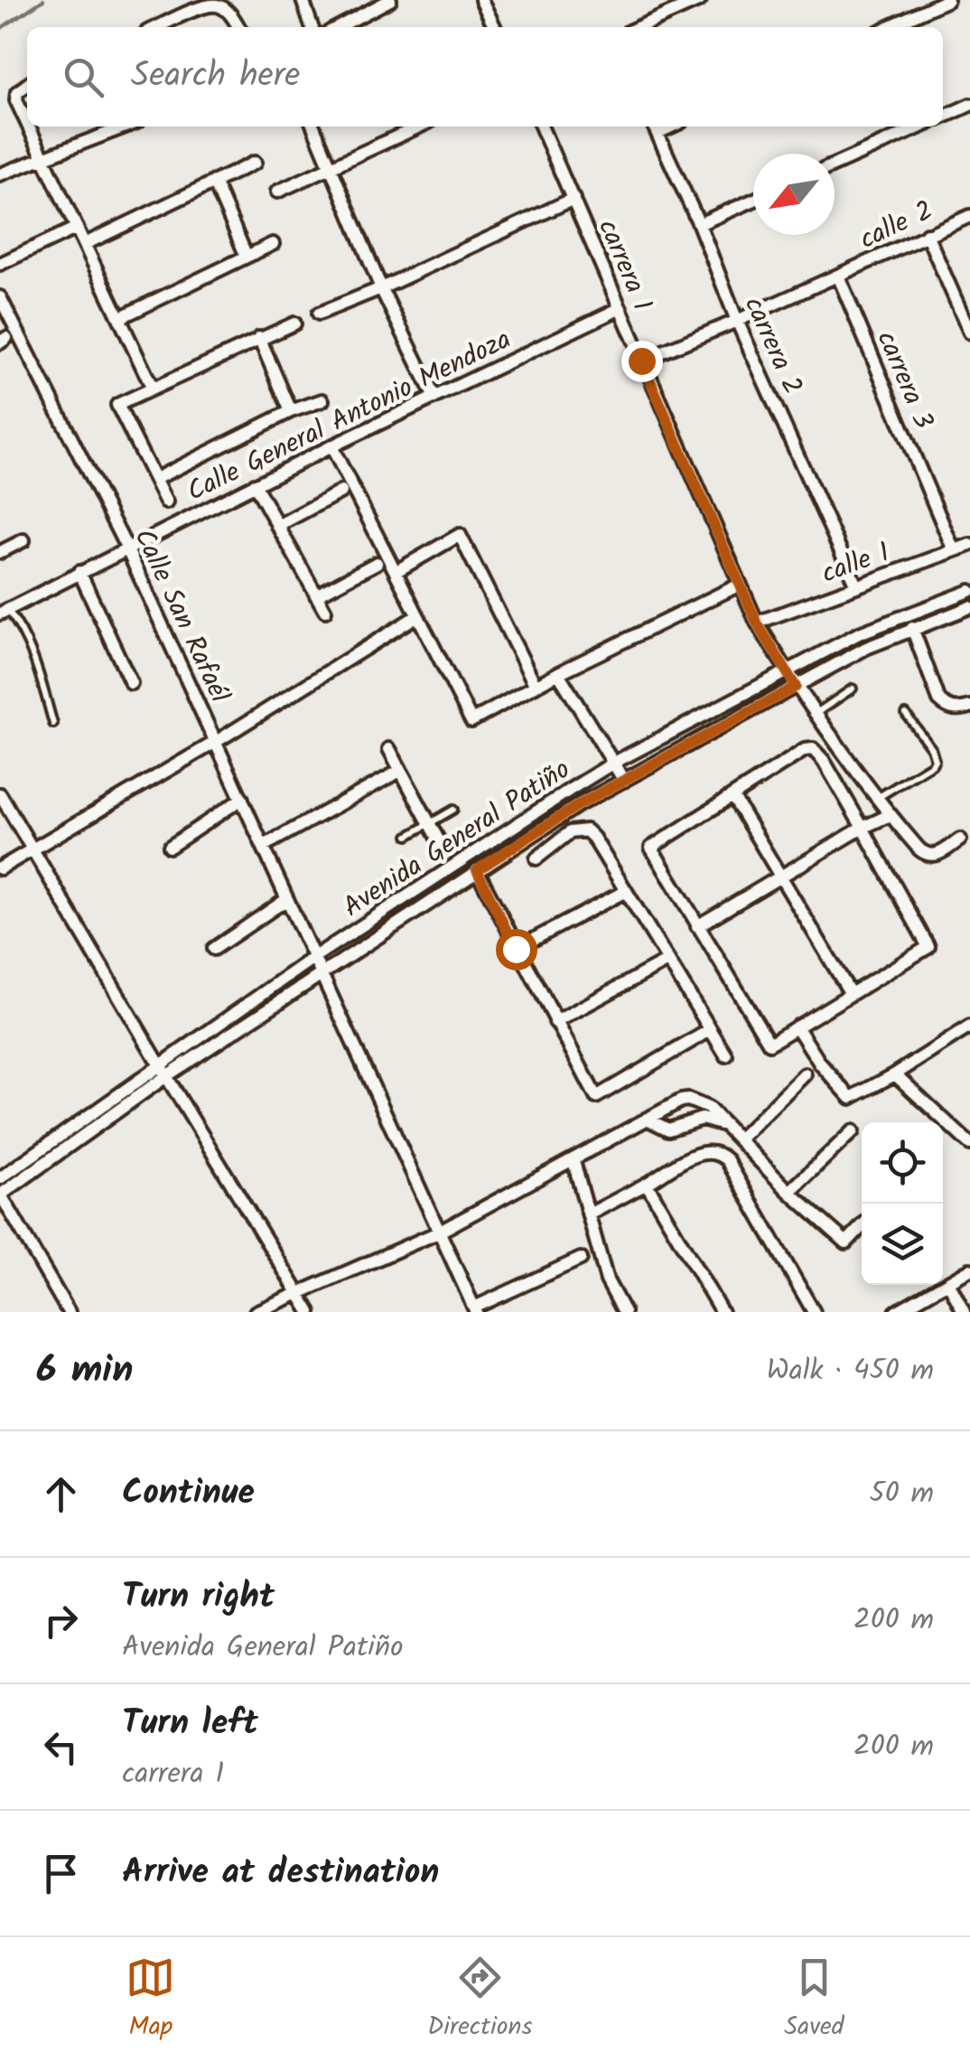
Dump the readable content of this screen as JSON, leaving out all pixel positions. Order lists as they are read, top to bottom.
{
  "streets": {
    "street": [
      "calle 2",
      "carrera 1",
      "carrera 2",
      "carrera 3",
      "Calle General Antonio Mendoza",
      "calle 1",
      "Calle San Rafaél",
      "Avenida General Patiño"
    ]
  },
  "crossings": [
    ["calle 2", "carrera 1"],
    ["calle 2", "carrera 2"],
    ["calle 2", "carrera 3"],
    ["carrera 1", "Calle General Antonio Mendoza"],
    ["carrera 1", "calle 1"],
    ["carrera 1", "Avenida General Patiño"],
    ["carrera 2", "calle 1"],
    ["carrera 3", "calle 1"],
    ["Calle General Antonio Mendoza", "Calle San Rafaél"],
    ["Calle San Rafaél", "Avenida General Patiño"]
  ],
  "north": "bottom left",
  "page": {
    "search": "Search here",
    "heading": ["6 min", "Walk · 450 m"],
    "list": [
      ["Continue", "50 m"],
      ["Turn right", "Avenida General Patiño", "200 m"],
      ["Turn left", "carrera 1", "200 m"],
      "Arrive at destination"
    ],
    "nav": ["Map", "Directions", "Saved"]
  }
}
